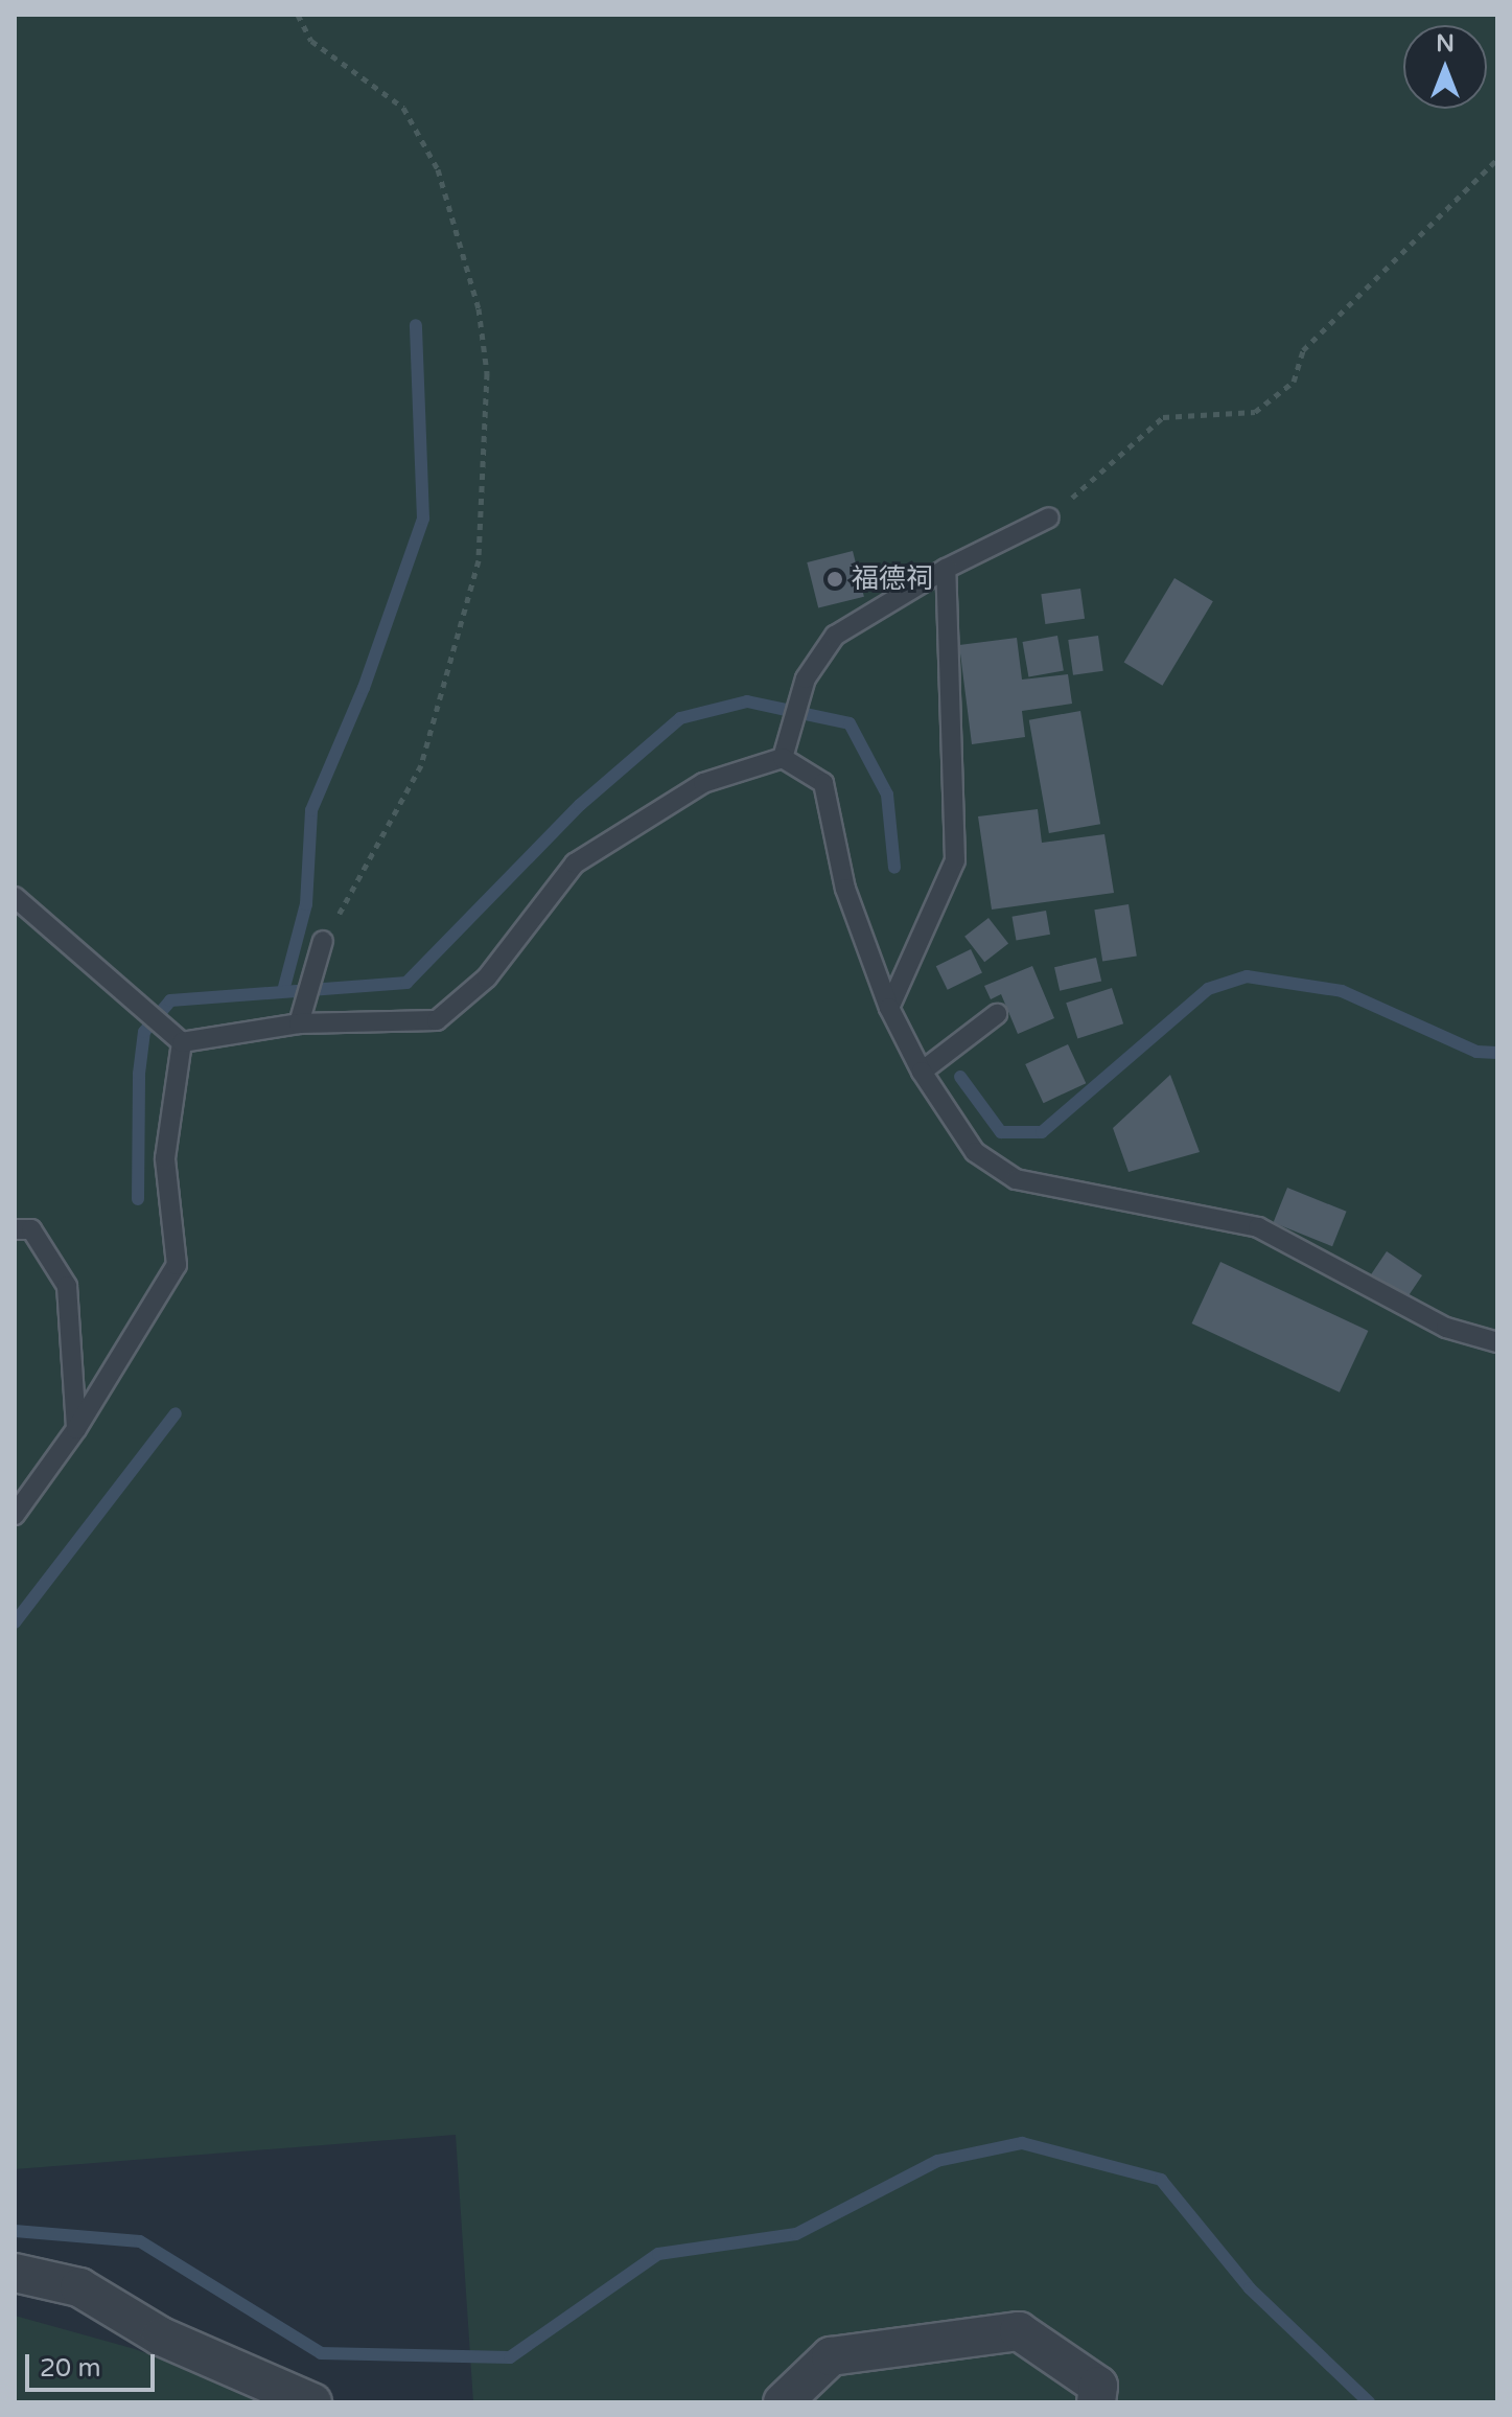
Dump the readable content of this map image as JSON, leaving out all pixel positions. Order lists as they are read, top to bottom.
{
  "places": ["福德祠"],
  "scale_bar": "20 m",
  "north": "top"
}
